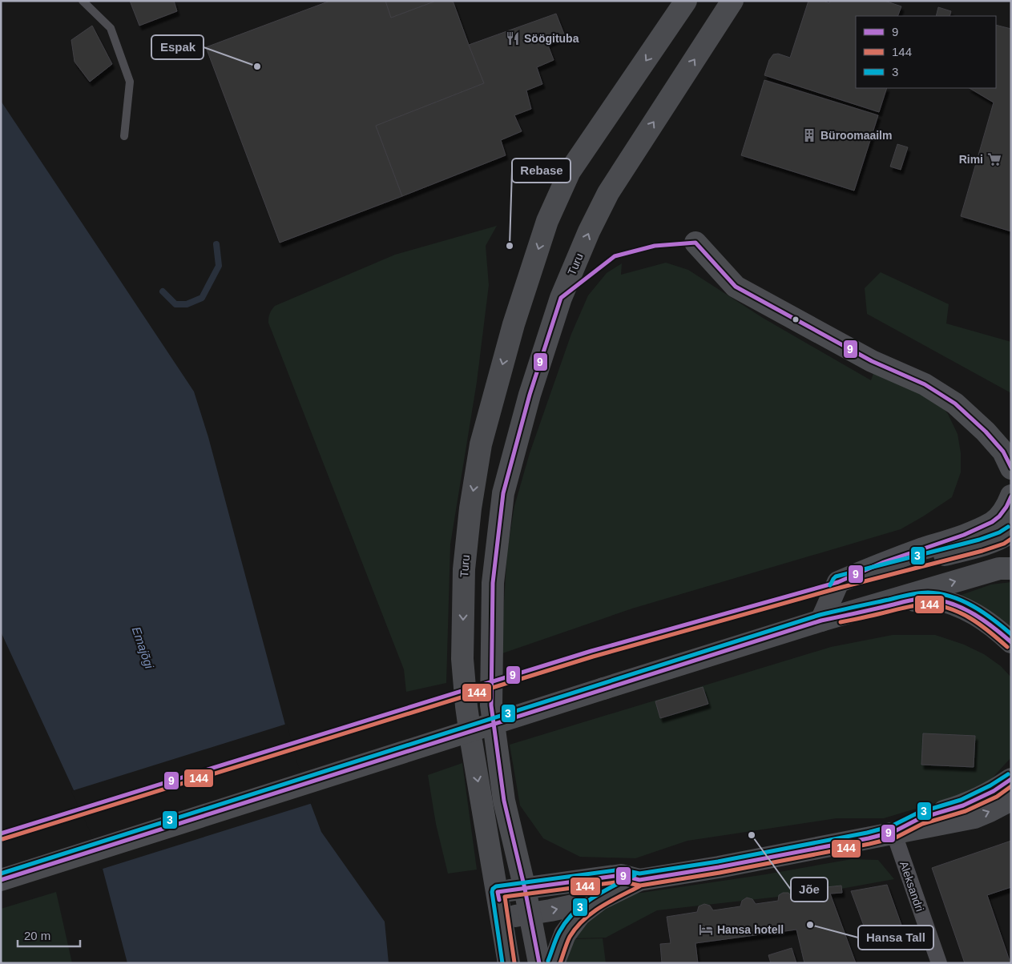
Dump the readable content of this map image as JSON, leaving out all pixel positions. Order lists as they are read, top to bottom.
{
  "streets": {
    "main road": ["Turu"],
    "street": ["Aleksandri"]
  },
  "water": ["Emajõgi"],
  "places": {
    "restaurant": ["Söögituba"],
    "other": [
      "Espak",
      "Rebase",
      "Jõe",
      "Hansa Tall"
    ],
    "building": ["Büroomaailm"],
    "supermarket": ["Rimi"],
    "hotel": ["Hansa hotell"]
  },
  "lines": ["transit line 9", "transit line 3", "transit line 144"],
  "legend": ["9", "144", "3"],
  "scale_bar": "20 m"
}
